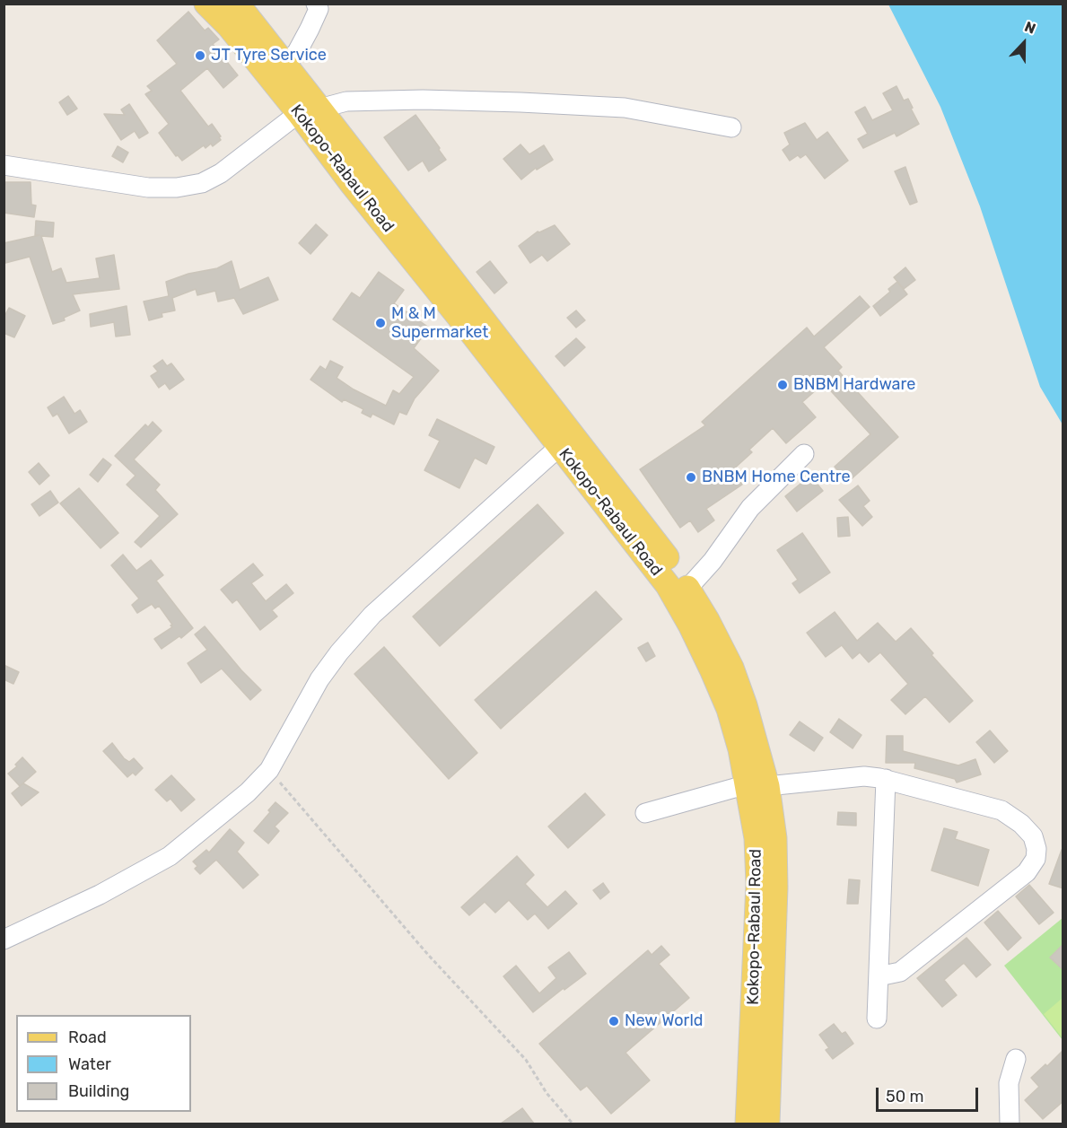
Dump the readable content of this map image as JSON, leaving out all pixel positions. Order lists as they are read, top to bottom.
{
  "streets": {
    "main road": ["Kokopo-Rabaul Road"]
  },
  "places": [
    "JT Tyre Service",
    "M & M Supermarket",
    "BNBM Hardware",
    "BNBM Home Centre",
    "New World"
  ],
  "legend": ["Road", "Water", "Building"],
  "scale_bar": "50 m",
  "north": "top"
}
